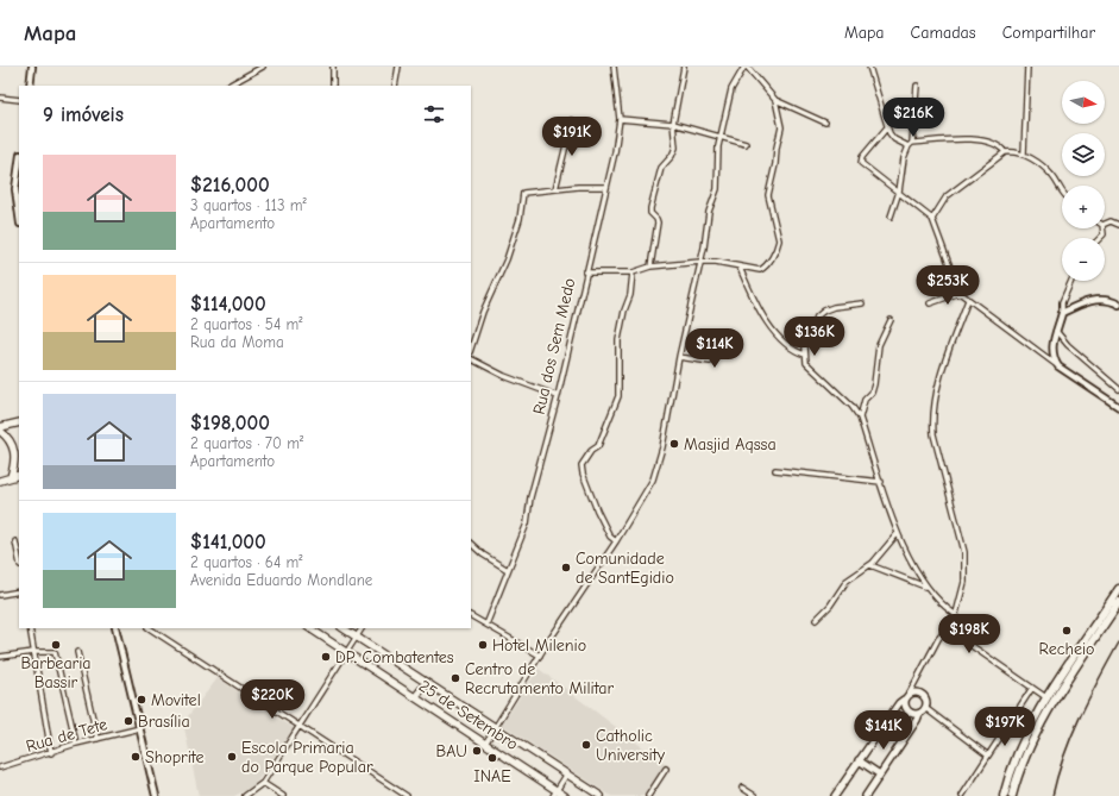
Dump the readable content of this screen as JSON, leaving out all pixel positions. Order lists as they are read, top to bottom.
{
  "streets": {
    "main road": ["25 de Setembro"],
    "street": ["Rua dos Sem Medo", "Rua de Tete"]
  },
  "places": [
    "Masjid Aqssa",
    "Comunidade de SantEgidio",
    "Recheio",
    "Barbearia Bassir",
    "Hotel Milenio",
    "DP. Combatentes",
    "Centro de Recrutamento Militar",
    "Movitel",
    "Brasília",
    "Catholic University",
    "BAU",
    "Shoprite",
    "Escola Primaria do Parque Popular",
    "INAE"
  ],
  "north": "right",
  "page": {
    "header": "Mapa",
    "nav": ["Mapa", "Camadas", "Compartilhar"],
    "map_buttons": ["+", "−"],
    "heading": "9 imóveis",
    "price": [
      "$216K",
      "$191K",
      "$253K",
      "$136K",
      "$114K",
      "$198K",
      "$220K",
      "$197K",
      "$141K"
    ],
    "list": [
      {
        "name": "$216,000",
        "note": "3 quartos · 113 m² · Apartamento"
      },
      {
        "name": "$114,000",
        "note": "2 quartos · 54 m² · Rua da Moma"
      },
      {
        "name": "$198,000",
        "note": "2 quartos · 70 m² · Apartamento"
      },
      {
        "name": "$141,000",
        "note": "2 quartos · 64 m² · Avenida Eduardo Mondlane"
      }
    ]
  }
}
